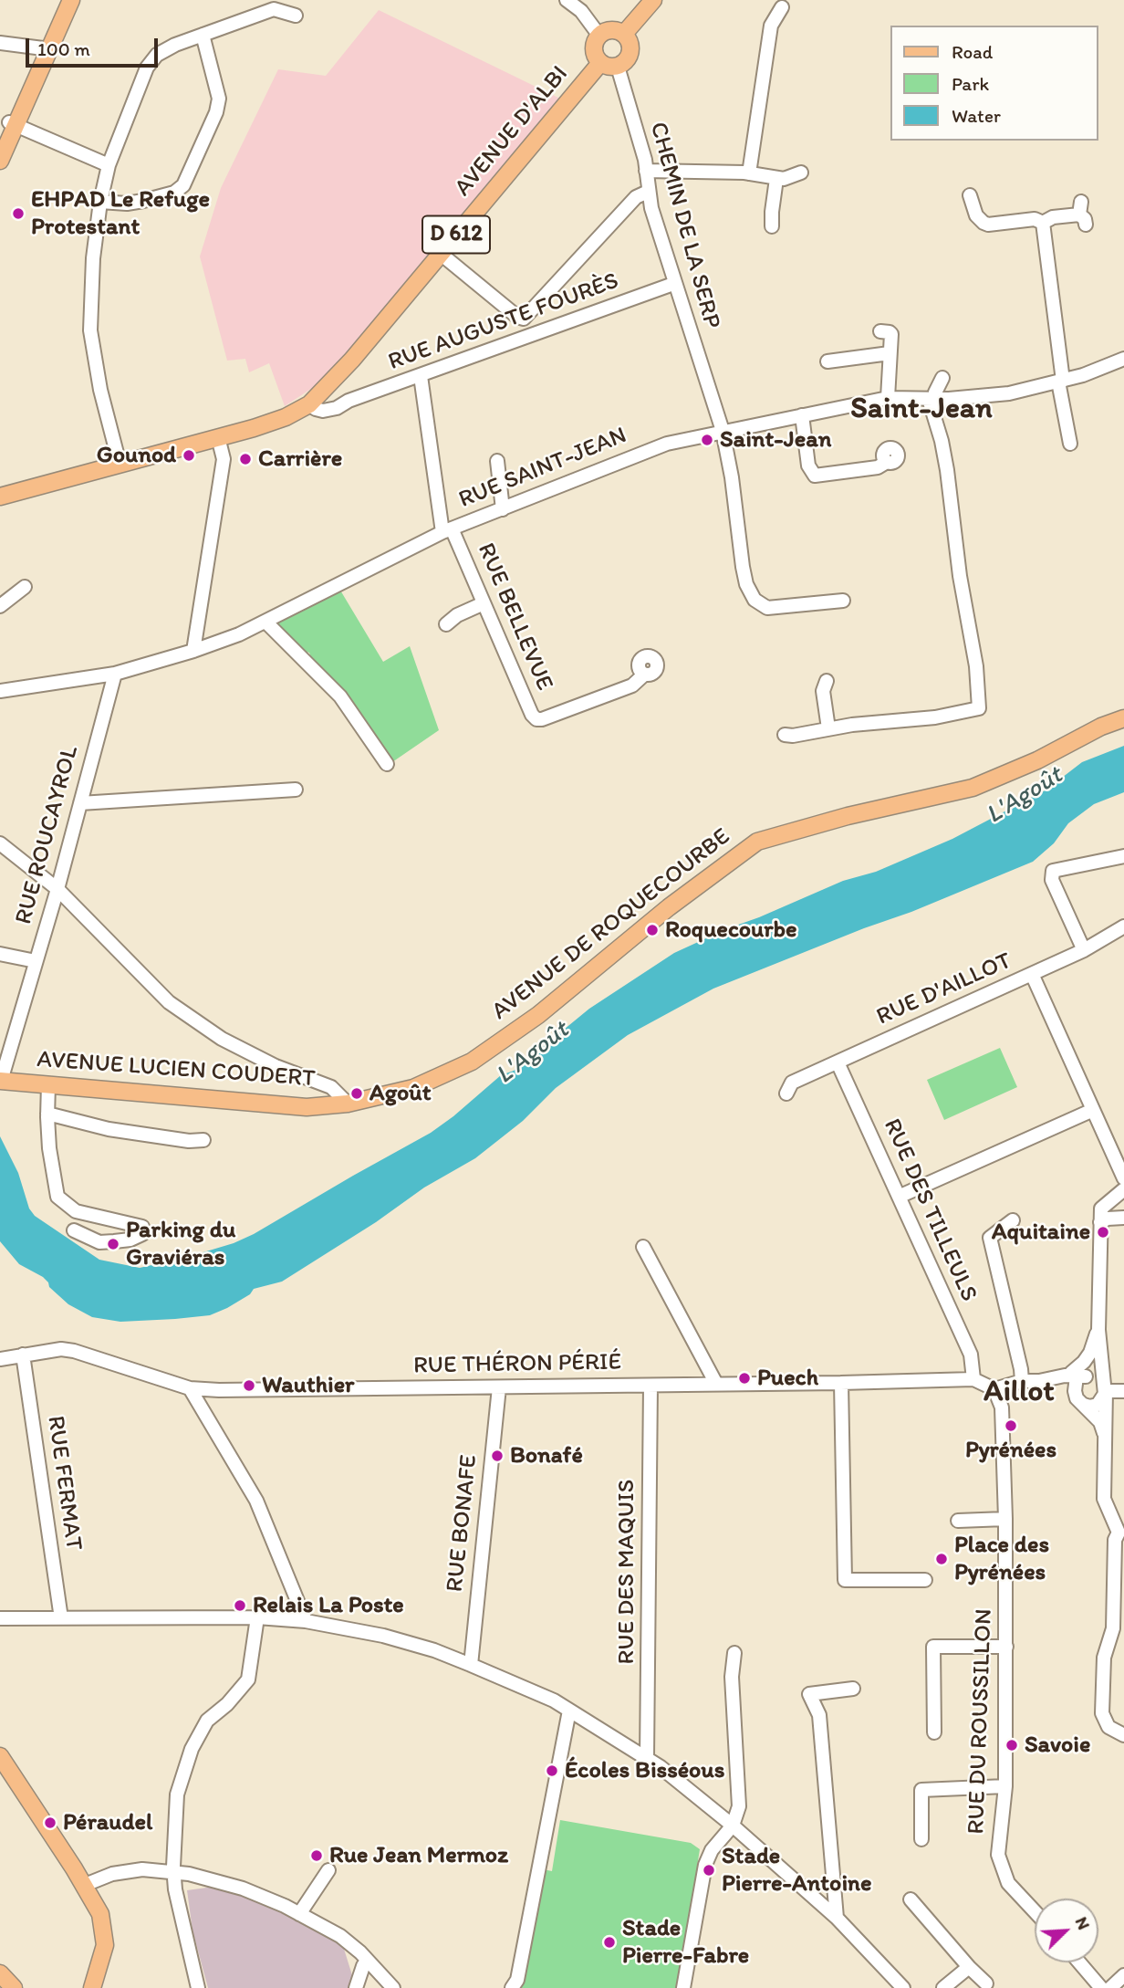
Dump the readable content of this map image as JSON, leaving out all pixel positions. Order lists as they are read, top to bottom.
{
  "streets": {
    "main road": [
      "AVENUE D'ALBI",
      "D 612",
      "AVENUE DE ROQUECOURBE",
      "AVENUE LUCIEN COUDERT"
    ],
    "street": [
      "CHEMIN DE LA SERP",
      "RUE AUGUSTE FOURÈS",
      "RUE SAINT-JEAN",
      "RUE BELLEVUE",
      "RUE ROUCAYROL",
      "RUE D'AILLOT",
      "RUE DES TILLEULS",
      "RUE THÉRON PÉRIÉ",
      "RUE FERMAT",
      "RUE BONAFE",
      "RUE DES MAQUIS",
      "RUE DU ROUSSILLON"
    ]
  },
  "crossings": [
    ["AVENUE D'ALBI", "CHEMIN DE LA SERP"],
    ["AVENUE D'ALBI", "D 612"],
    ["AVENUE D'ALBI", "RUE AUGUSTE FOURÈS"],
    ["CHEMIN DE LA SERP", "RUE AUGUSTE FOURÈS"],
    ["CHEMIN DE LA SERP", "RUE SAINT-JEAN"],
    ["D 612", "RUE AUGUSTE FOURÈS"],
    ["RUE AUGUSTE FOURÈS", "RUE BELLEVUE"],
    ["RUE SAINT-JEAN", "RUE BELLEVUE"],
    ["RUE SAINT-JEAN", "RUE ROUCAYROL"],
    ["RUE ROUCAYROL", "AVENUE LUCIEN COUDERT"],
    ["AVENUE DE ROQUECOURBE", "AVENUE LUCIEN COUDERT"],
    ["RUE D'AILLOT", "RUE DES TILLEULS"],
    ["RUE DES TILLEULS", "RUE THÉRON PÉRIÉ"],
    ["RUE THÉRON PÉRIÉ", "RUE FERMAT"],
    ["RUE THÉRON PÉRIÉ", "RUE BONAFE"],
    ["RUE THÉRON PÉRIÉ", "RUE DES MAQUIS"],
    ["RUE THÉRON PÉRIÉ", "RUE DU ROUSSILLON"]
  ],
  "districts": ["Saint-Jean", "Aillot"],
  "water": ["L'Agoût"],
  "places": [
    "EHPAD Le Refuge Protestant",
    "Saint-Jean",
    "Gounod",
    "Carrière",
    "Roquecourbe",
    "Agoût",
    "Aquitaine",
    "Parking du Graviéras",
    "Puech",
    "Wauthier",
    "Pyrénées",
    "Bonafé",
    "Place des Pyrénées",
    "Relais La Poste",
    "Savoie",
    "Écoles Bisséous",
    "Péraudel",
    "Rue Jean Mermoz",
    "Stade Pierre-Antoine",
    "Stade Pierre-Fabre"
  ],
  "legend": ["Road", "Park", "Water"],
  "scale_bar": "100 m",
  "north": "top right"
}
